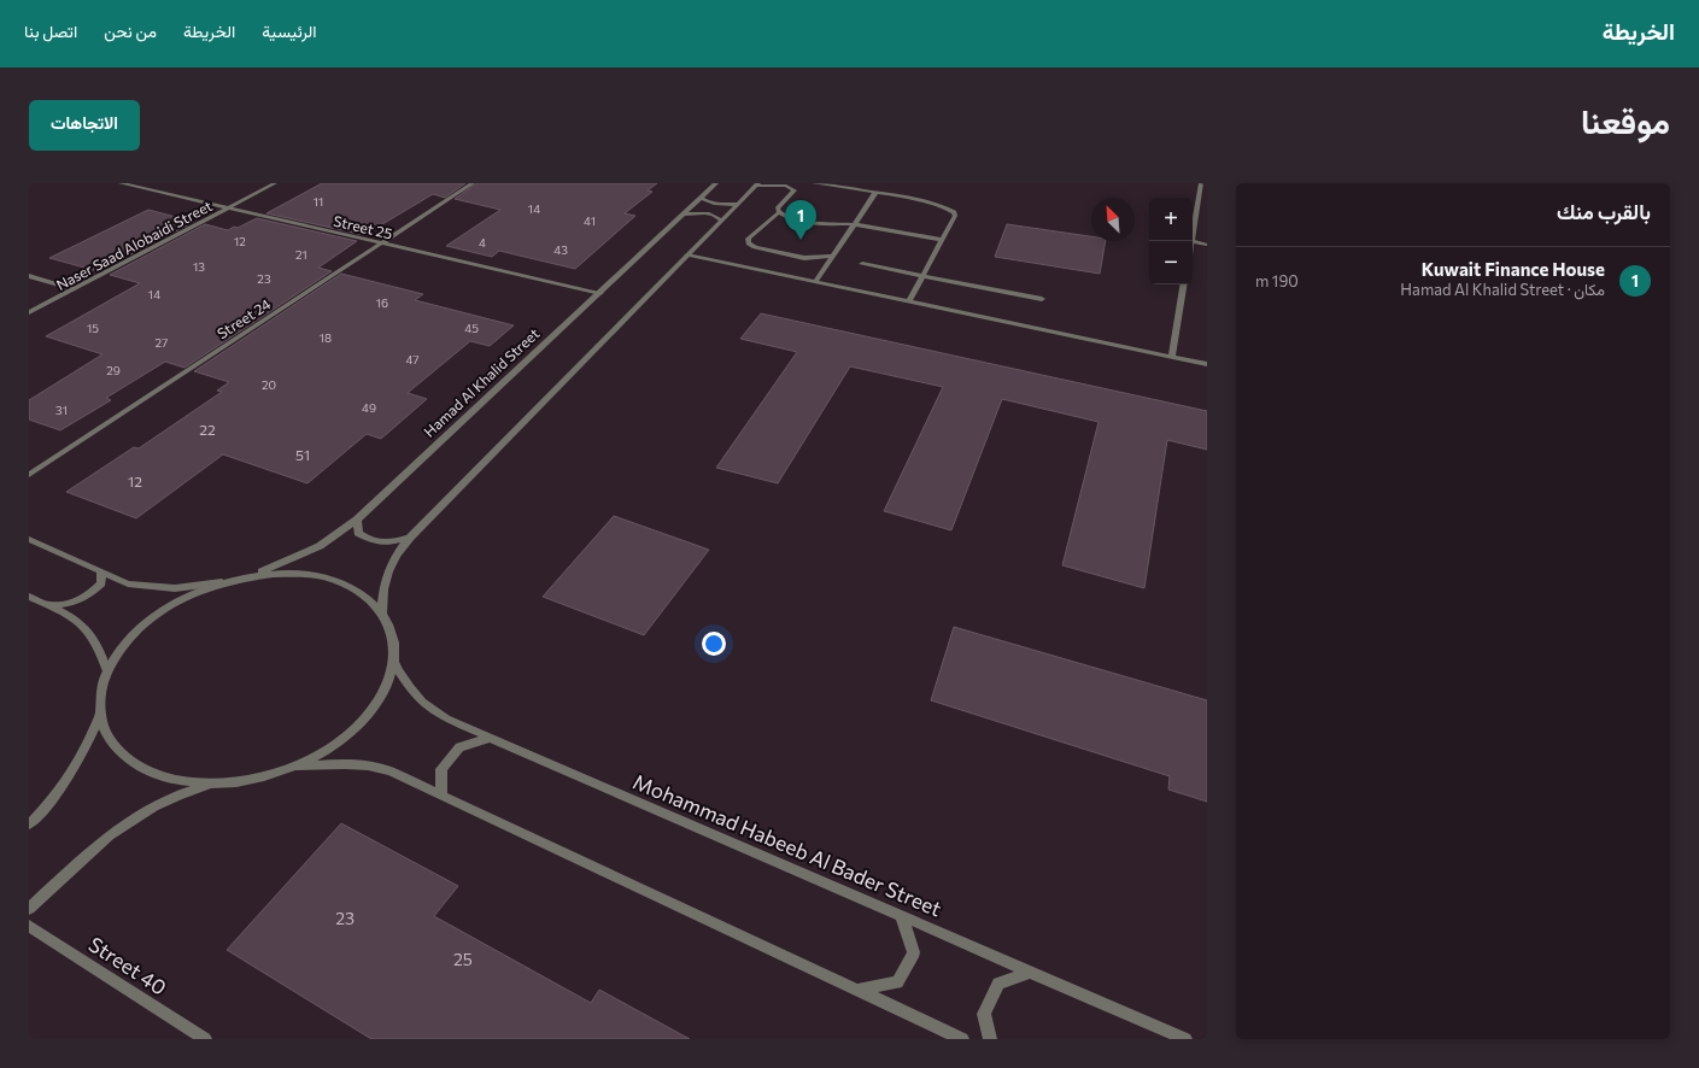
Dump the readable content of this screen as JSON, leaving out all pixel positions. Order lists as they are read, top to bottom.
{
  "streets": {
    "street": [
      "Street 25",
      "Naser Saad Alobaidi Street",
      "Street 24",
      "Hamad Al Khalid Street",
      "Mohammad Habeeb Al Bader Street",
      "Street 40"
    ]
  },
  "crossings": [
    ["Street 25", "Naser Saad Alobaidi Street"],
    ["Street 25", "Street 24"],
    ["Street 25", "Hamad Al Khalid Street"]
  ],
  "house_numbers": [
    "11",
    "14",
    "41",
    "12",
    "4",
    "43",
    "21",
    "13",
    "23",
    "14",
    "16",
    "15",
    "45",
    "18",
    "27",
    "47",
    "29",
    "20",
    "49",
    "31",
    "22",
    "51",
    "12",
    "23",
    "25"
  ],
  "north": "top left",
  "page": {
    "header": "الخريطة",
    "nav": [
      "الرئيسية",
      "الخريطة",
      "من نحن",
      "اتصل بنا"
    ],
    "title": "موقعنا",
    "buttons": "الاتجاهات",
    "heading": "بالقرب منك",
    "map_buttons": ["+", "−"],
    "pins": "1",
    "list": [
      {
        "mark": "1",
        "name": "Kuwait Finance House",
        "note": "مكان · Hamad Al Khalid Street",
        "value": "190 m"
      }
    ]
  }
}
